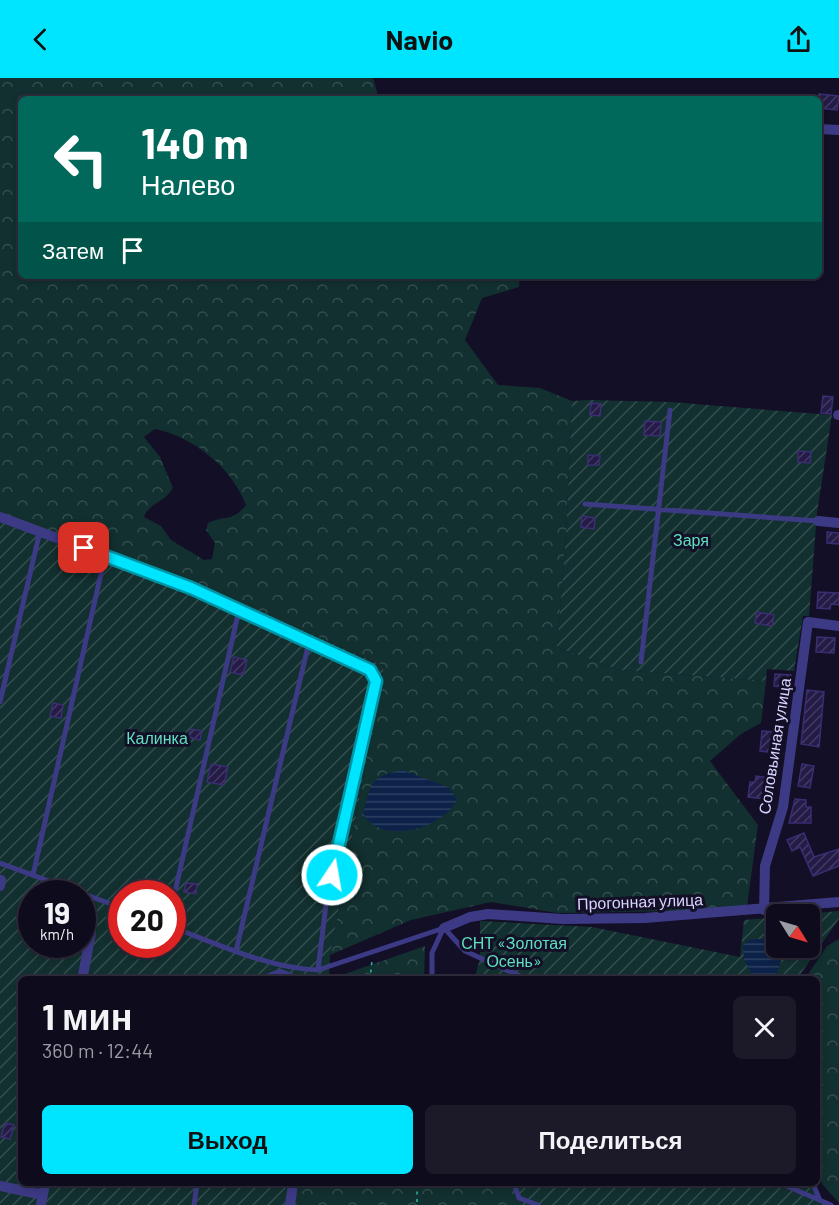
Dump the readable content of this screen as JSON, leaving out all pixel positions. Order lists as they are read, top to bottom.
{
  "streets": {
    "street": ["Соловьиная улица", "Прогонная улица"]
  },
  "crossings": [
    ["Соловьиная улица", "Прогонная улица"]
  ],
  "parks": ["Заря", "Калинка", "СНТ «Золотая Осень»"],
  "north": "bottom right",
  "page": {
    "header": "Navio",
    "turn": ["140 m", "Налево"],
    "then": "Затем",
    "speed": "19 km/h",
    "limit": "20",
    "heading": ["1 мин", "360 m · 12:44"],
    "buttons": ["Выход", "Поделиться"]
  }
}
